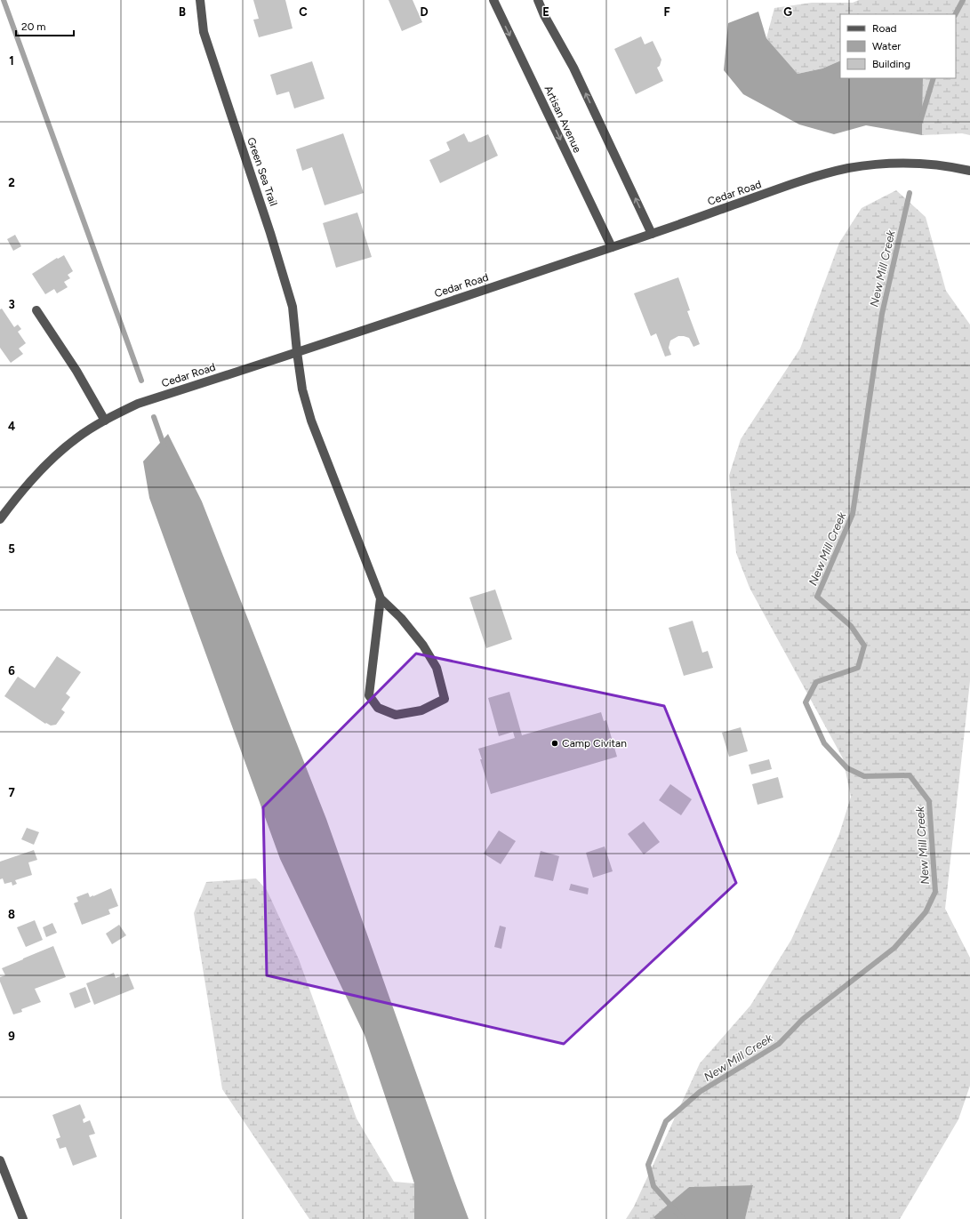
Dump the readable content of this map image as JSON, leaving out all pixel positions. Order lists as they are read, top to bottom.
{
  "streets": {
    "street": ["Artisan Avenue", "Green Sea Trail", "Cedar Road"]
  },
  "crossings": [
    ["Artisan Avenue", "Cedar Road"],
    ["Green Sea Trail", "Cedar Road"]
  ],
  "water": ["New Mill Creek"],
  "places": ["Camp Civitan"],
  "legend": ["Road", "Water", "Building"],
  "scale_bar": "20 m",
  "grid": {
    "columns": [
      "B",
      "C",
      "D",
      "E",
      "F",
      "G"
    ],
    "rows": [
      "1",
      "2",
      "3",
      "4",
      "5",
      "6",
      "7",
      "8",
      "9"
    ]
  }
}
